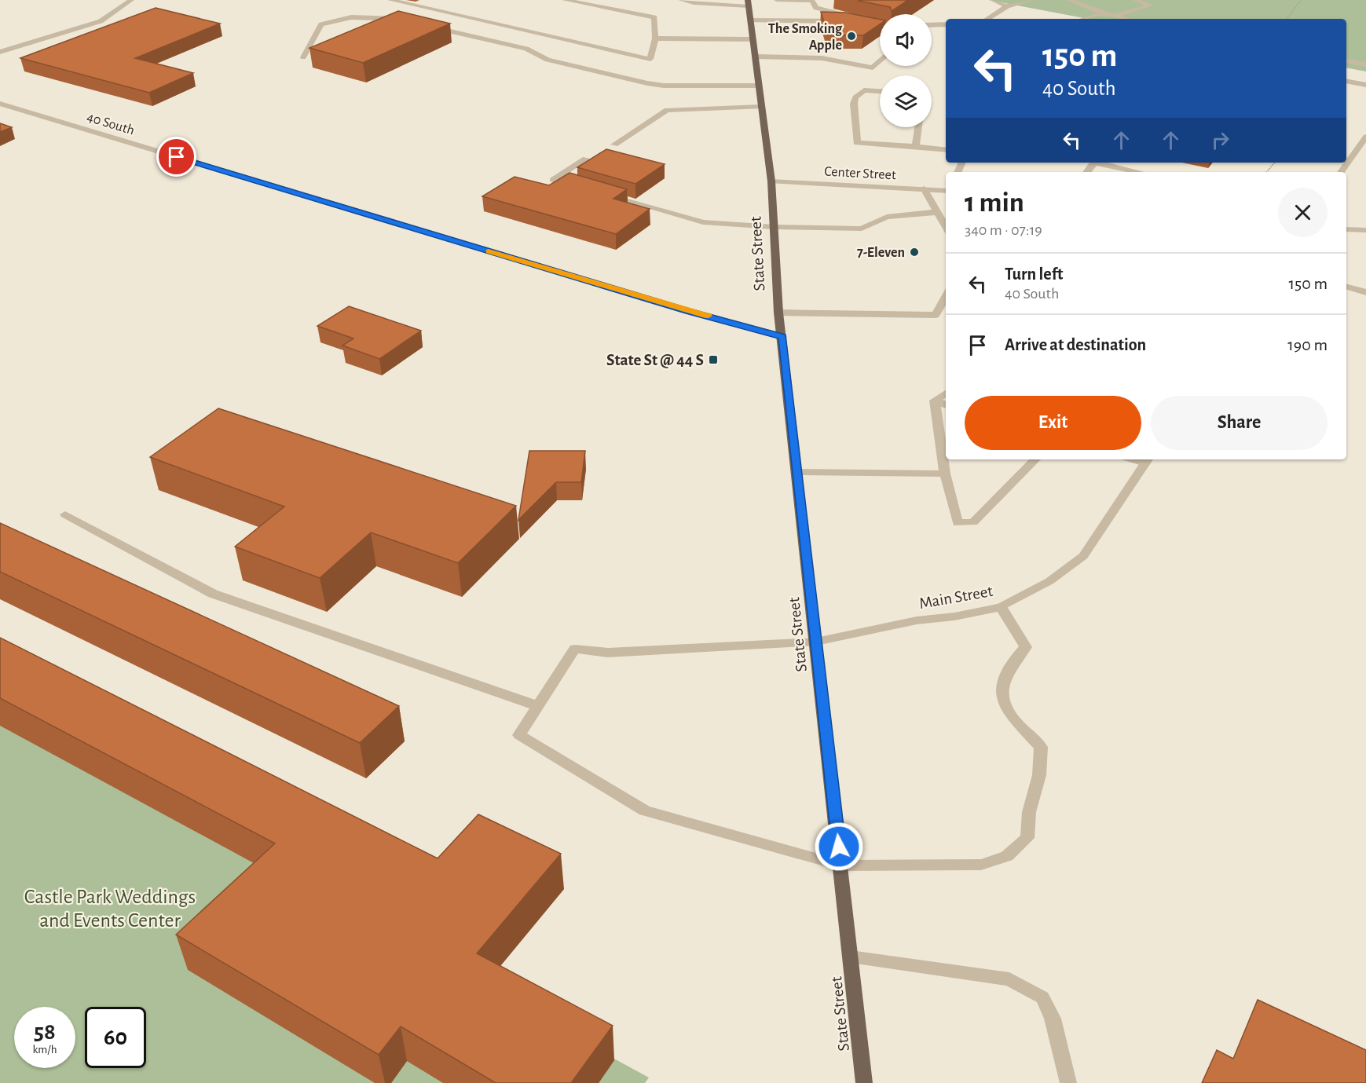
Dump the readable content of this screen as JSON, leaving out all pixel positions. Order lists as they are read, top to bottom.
{
  "streets": {
    "main road": ["State Street"],
    "street": ["40 South", "Center Street", "Main Street"]
  },
  "crossings": [
    ["40 South", "State Street"],
    ["Center Street", "State Street"],
    ["State Street", "Main Street"]
  ],
  "parks": ["Castle Park Weddings and Events Center"],
  "places": {
    "other": ["The Smoking Apple", "7-Eleven"],
    "transit": ["State St @ 44 S"]
  },
  "page": {
    "turn": ["150 m", "40 South"],
    "heading": ["1 min", "340 m · 07:19"],
    "list": [
      {
        "name": "Turn left",
        "note": "40 South",
        "value": "150 m"
      },
      {
        "name": "Arrive at destination",
        "value": "190 m"
      }
    ],
    "buttons": ["Exit", "Share"],
    "speed": "58 km/h",
    "limit": "60"
  }
}
